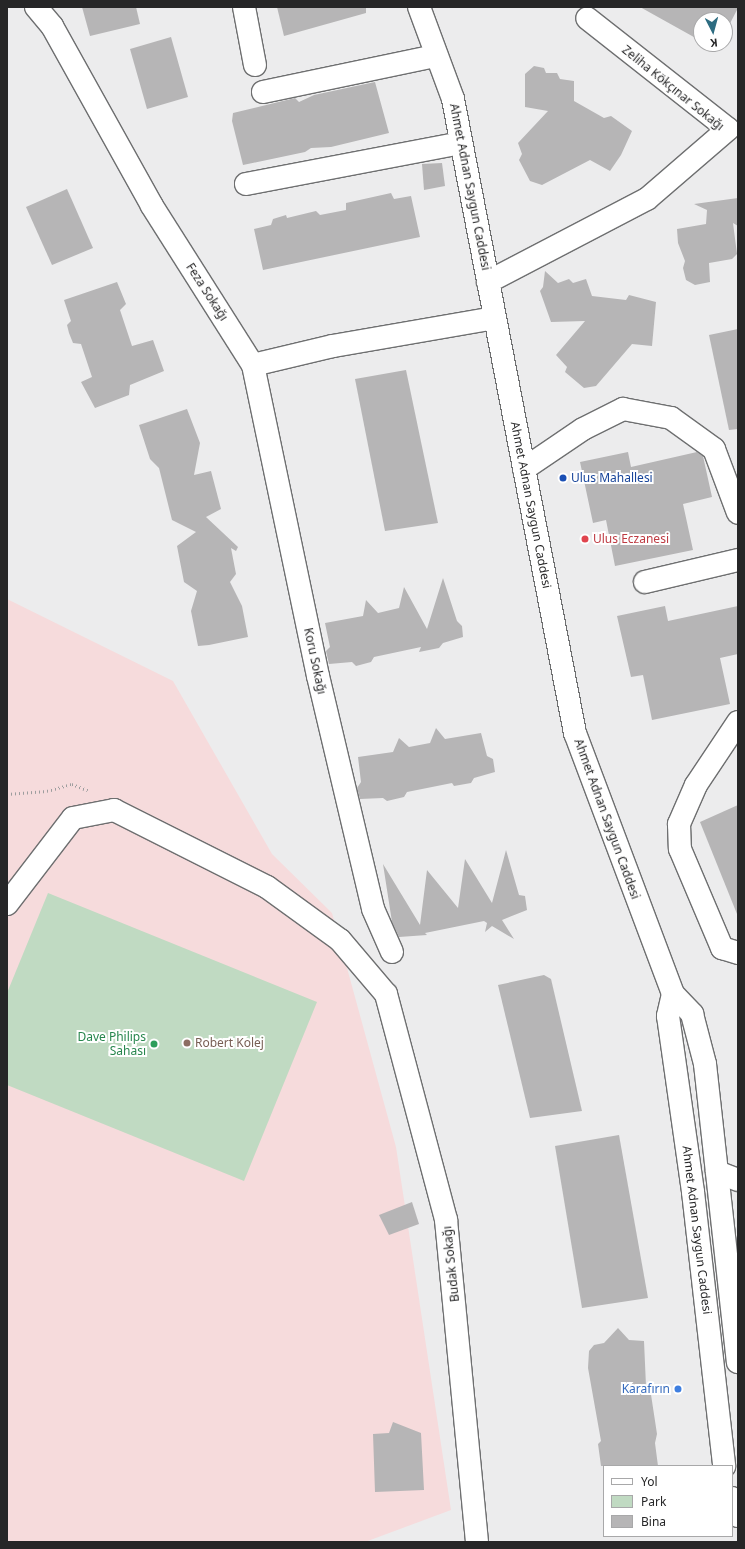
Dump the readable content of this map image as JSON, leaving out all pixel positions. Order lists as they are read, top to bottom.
{
  "streets": {
    "street": [
      "Zeliha Kökçınar Sokağı",
      "Ahmet Adnan Saygun Caddesi",
      "Feza Sokağı",
      "Koru Sokağı",
      "Budak Sokağı"
    ]
  },
  "crossings": [
    ["Zeliha Kökçınar Sokağı", "Ahmet Adnan Saygun Caddesi"],
    ["Feza Sokağı", "Koru Sokağı"]
  ],
  "places": [
    "Ulus Mahallesi",
    "Ulus Eczanesi",
    "Robert Kolej",
    "Dave Philips Sahası",
    "Karafırın"
  ],
  "legend": ["Yol", "Park", "Bina"],
  "north": "bottom"
}
